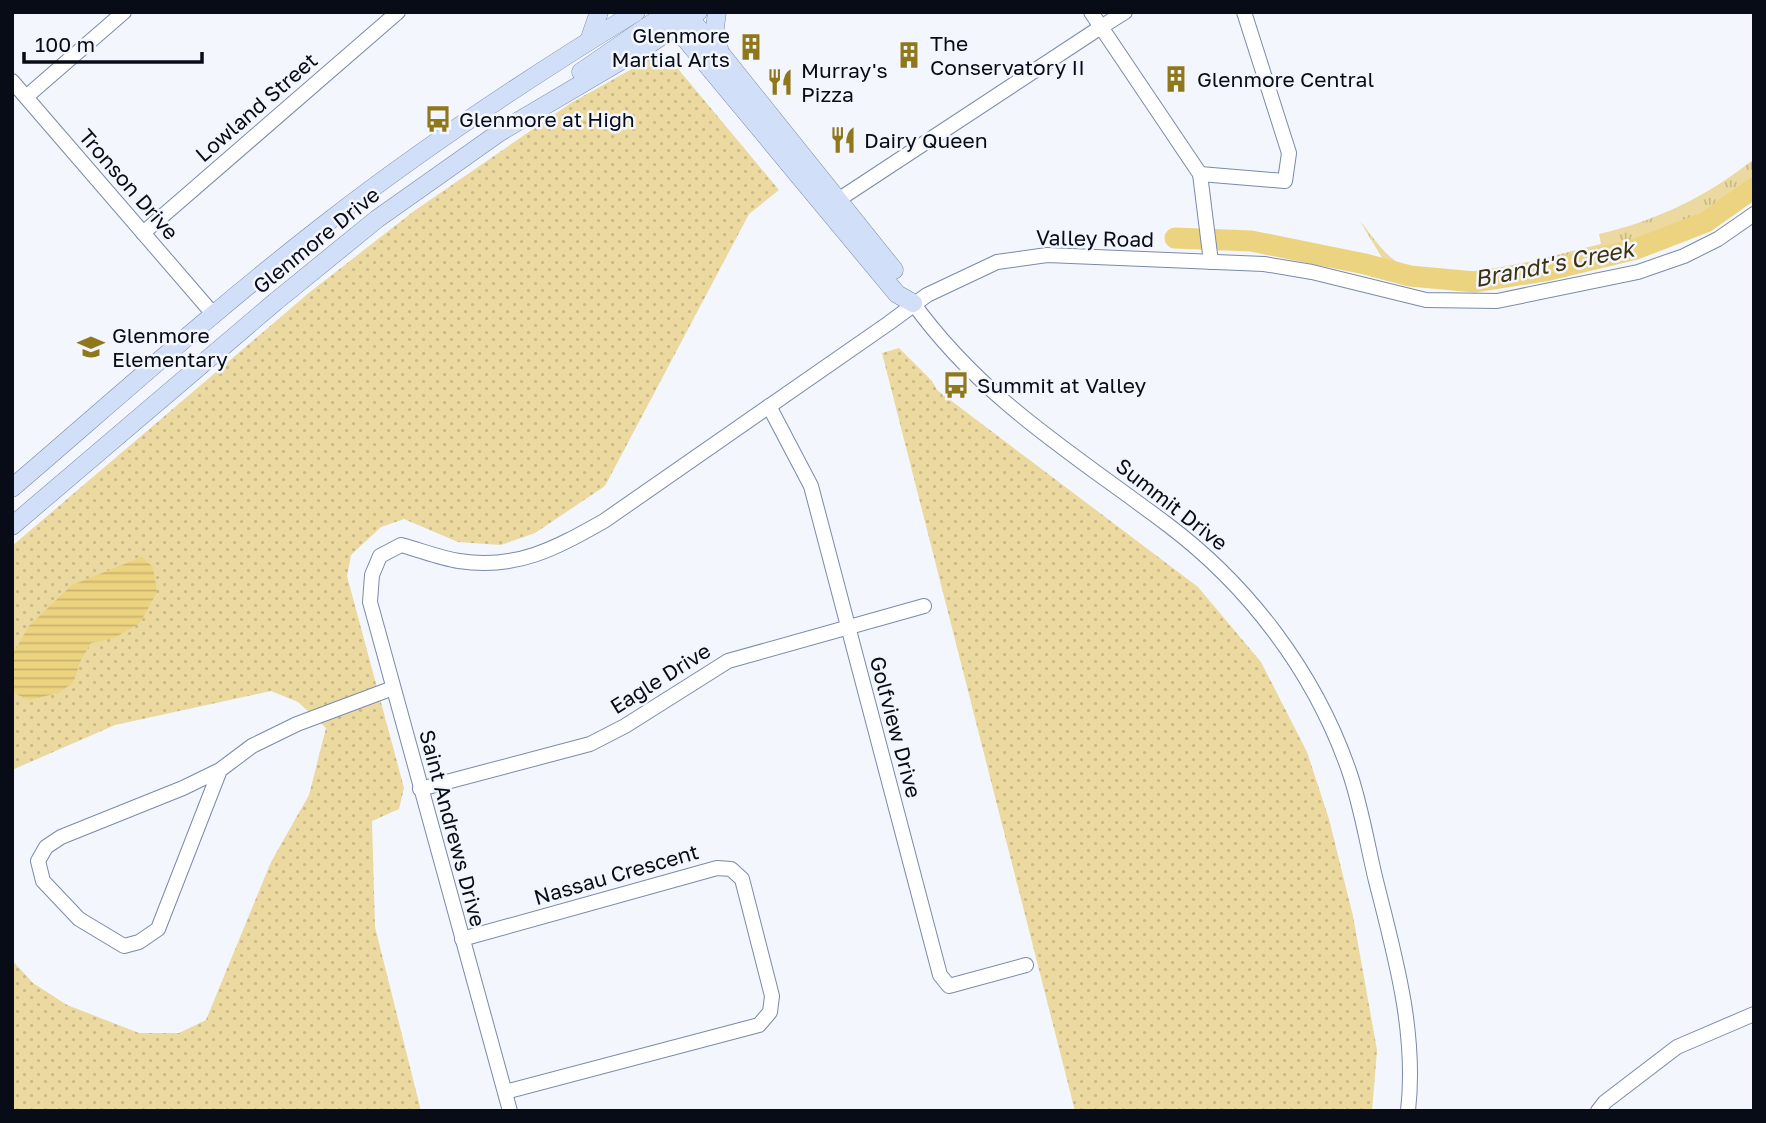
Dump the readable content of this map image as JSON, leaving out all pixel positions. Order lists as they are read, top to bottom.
{
  "streets": {
    "main road": ["Glenmore Drive", "Summit Drive"],
    "street": [
      "Lowland Street",
      "Tronson Drive",
      "Valley Road",
      "Eagle Drive",
      "Golfview Drive",
      "Saint Andrews Drive",
      "Nassau Crescent"
    ]
  },
  "crossings": [
    ["Lowland Street", "Tronson Drive"],
    ["Tronson Drive", "Glenmore Drive"],
    ["Valley Road", "Summit Drive"],
    ["Valley Road", "Golfview Drive"],
    ["Valley Road", "Saint Andrews Drive"],
    ["Glenmore Drive", "Summit Drive"],
    ["Eagle Drive", "Golfview Drive"],
    ["Eagle Drive", "Saint Andrews Drive"],
    ["Saint Andrews Drive", "Nassau Crescent"]
  ],
  "water": ["Brandt's Creek"],
  "places": {
    "building": ["Glenmore Martial Arts", "The Conservatory II", "Glenmore Central"],
    "restaurant": ["Murray's Pizza", "Dairy Queen"],
    "bus stop": ["Glenmore at High", "Summit at Valley"],
    "school or university": ["Glenmore Elementary"]
  },
  "scale_bar": "100 m"
}
